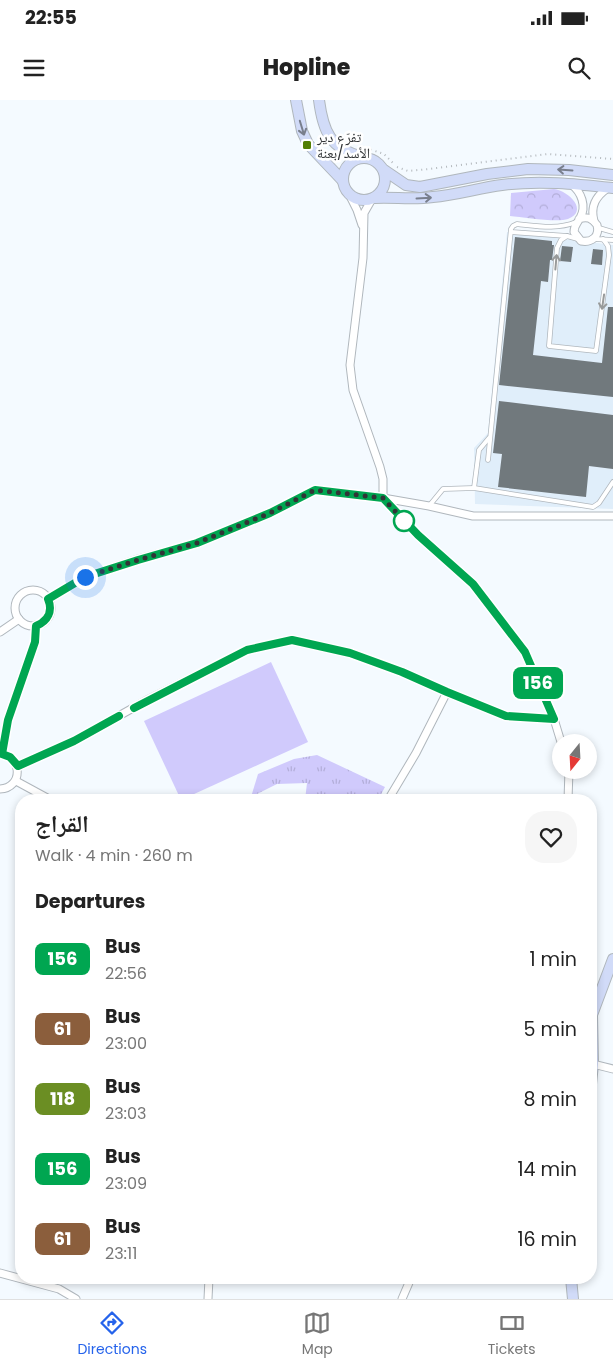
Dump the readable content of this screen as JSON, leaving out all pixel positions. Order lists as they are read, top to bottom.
{
  "places": {
    "transit": ["تفرّع دير الأسد/بعنة"]
  },
  "lines": ["bus line 156"],
  "north": "bottom",
  "page": {
    "status": "22:55",
    "header": "Hopline",
    "on_map": "156",
    "heading": [
      ["القراج", "Walk · 4 min · 260 m"],
      "Departures"
    ],
    "list": [
      {
        "mark": "156",
        "name": "Bus",
        "note": "22:56",
        "value": "1 min"
      },
      {
        "mark": "61",
        "name": "Bus",
        "note": "23:00",
        "value": "5 min"
      },
      {
        "mark": "118",
        "name": "Bus",
        "note": "23:03",
        "value": "8 min"
      },
      {
        "mark": "156",
        "name": "Bus",
        "note": "23:09",
        "value": "14 min"
      },
      {
        "mark": "61",
        "name": "Bus",
        "note": "23:11",
        "value": "16 min"
      }
    ],
    "tabs": ["Directions", "Map", "Tickets"]
  }
}
